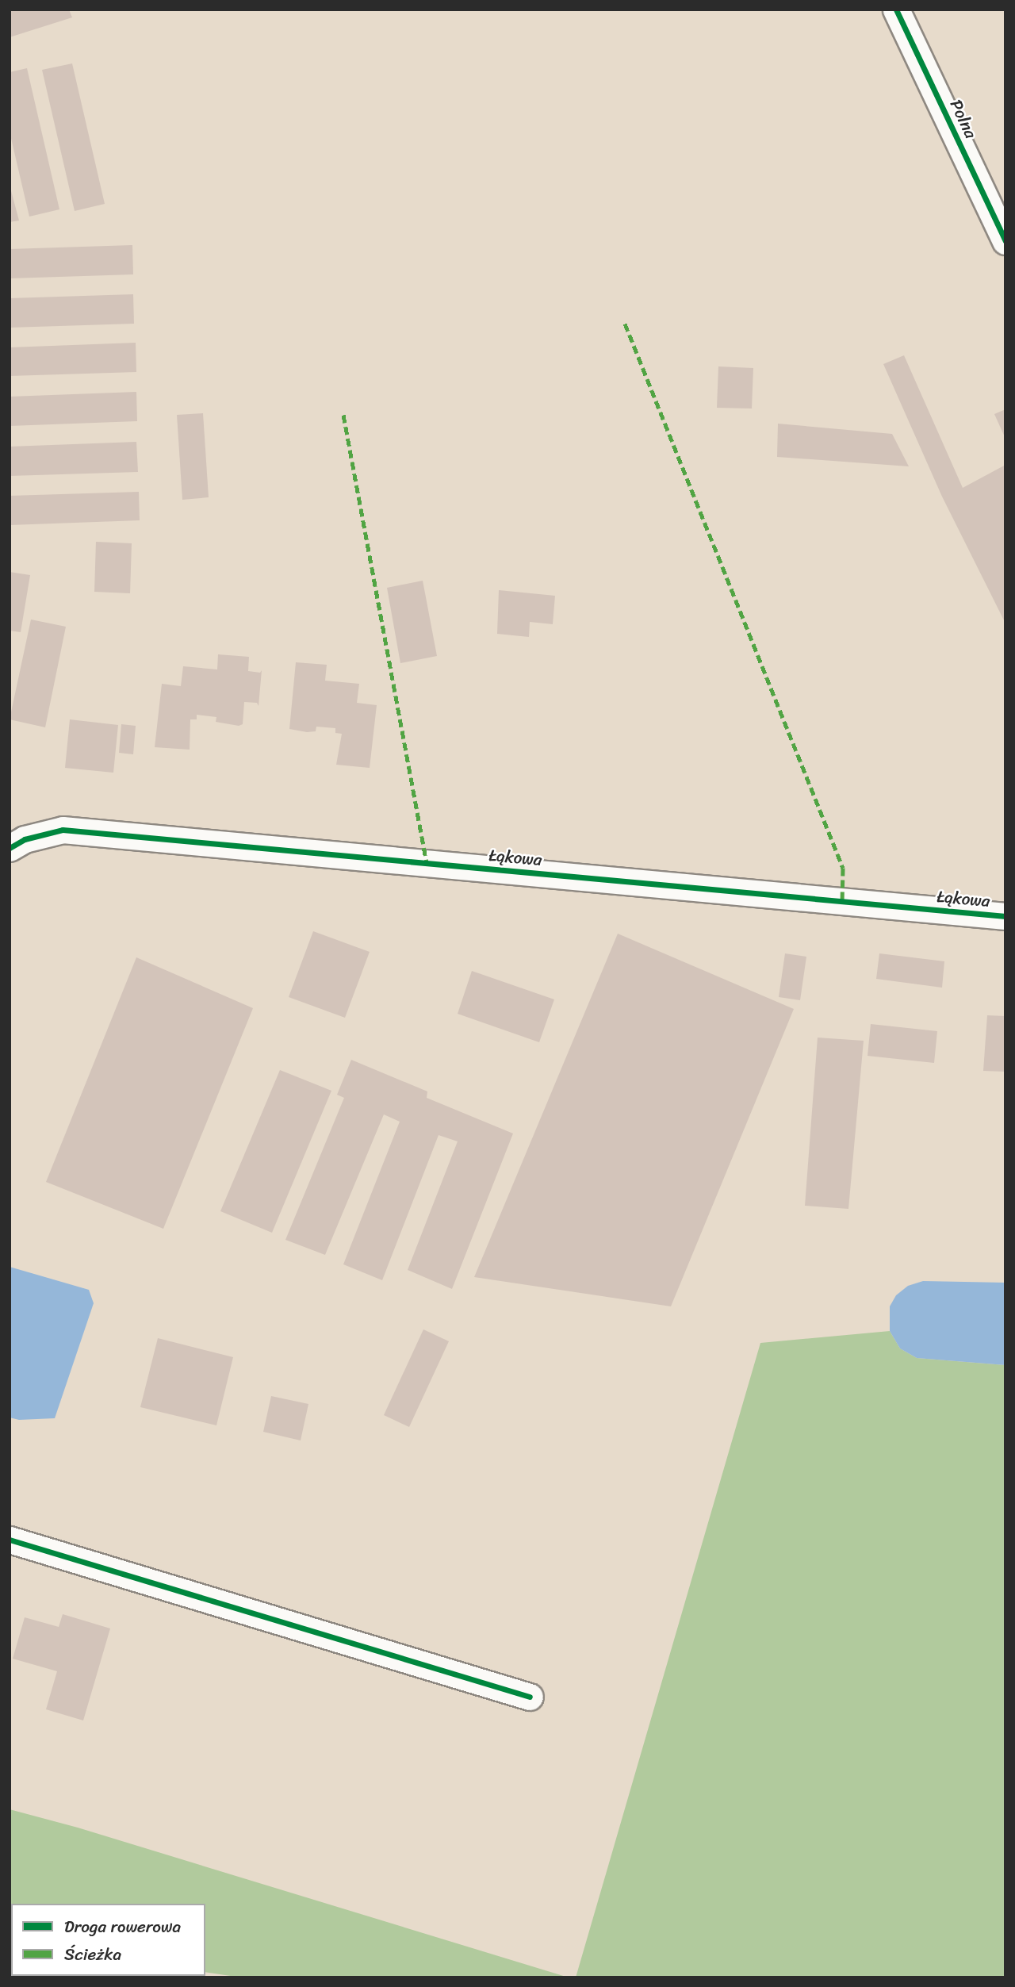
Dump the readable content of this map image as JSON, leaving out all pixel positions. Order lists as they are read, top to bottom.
{
  "streets": {
    "street": ["Polna", "Łąkowa"]
  },
  "legend": ["Droga rowerowa", "Ścieżka"]
}
